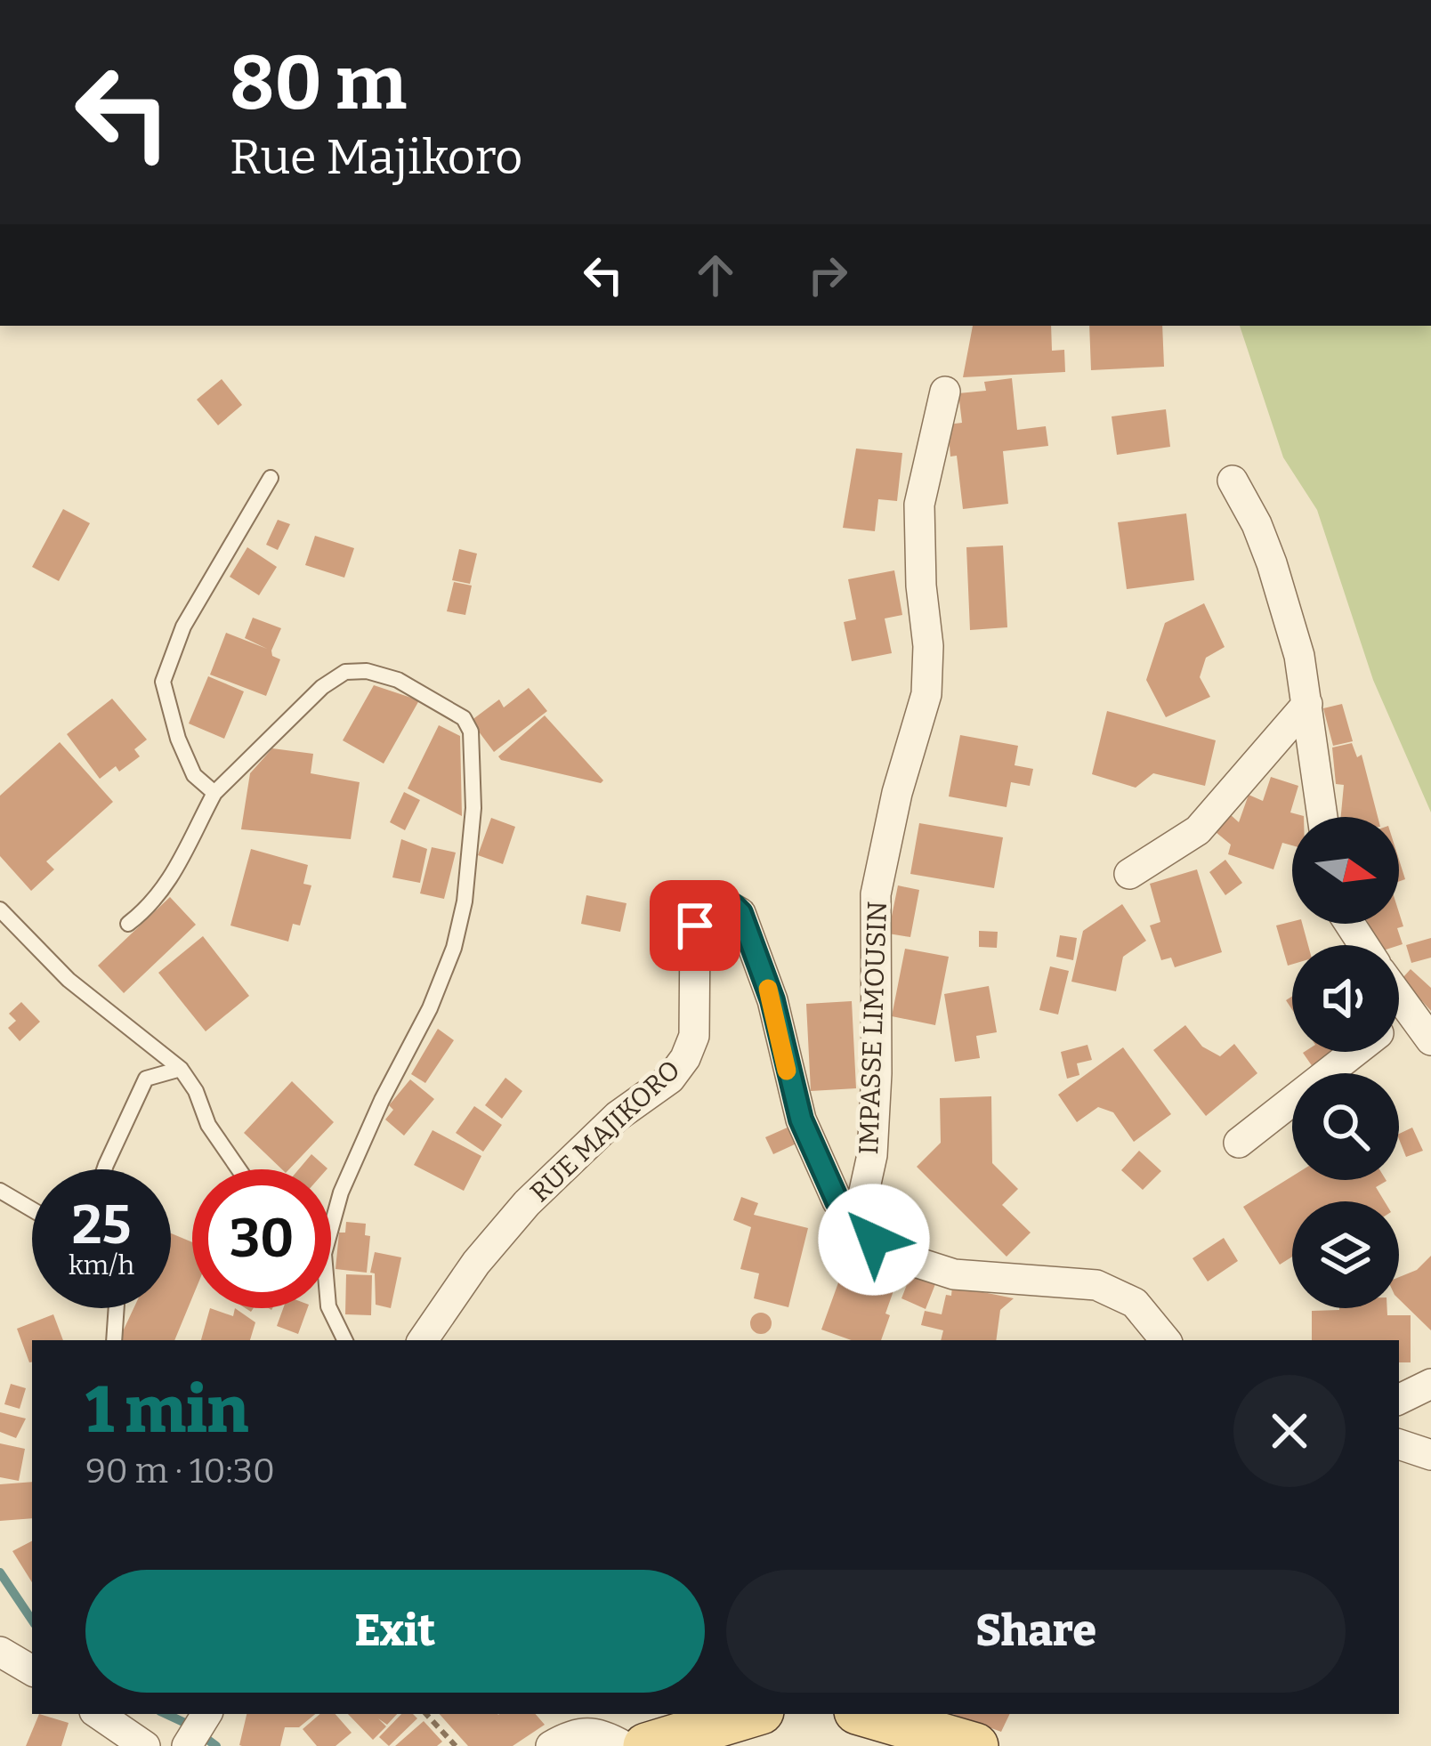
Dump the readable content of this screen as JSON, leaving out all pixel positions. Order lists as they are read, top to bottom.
{
  "streets": {
    "street": ["IMPASSE LIMOUSIN", "RUE MAJIKORO"]
  },
  "crossings": [
    ["IMPASSE LIMOUSIN", "RUE MAJIKORO"]
  ],
  "north": "right",
  "page": {
    "turn": ["80 m", "Rue Majikoro"],
    "speed": "25 km/h",
    "limit": "30",
    "heading": ["1 min", "90 m · 10:30"],
    "buttons": ["Exit", "Share"]
  }
}
